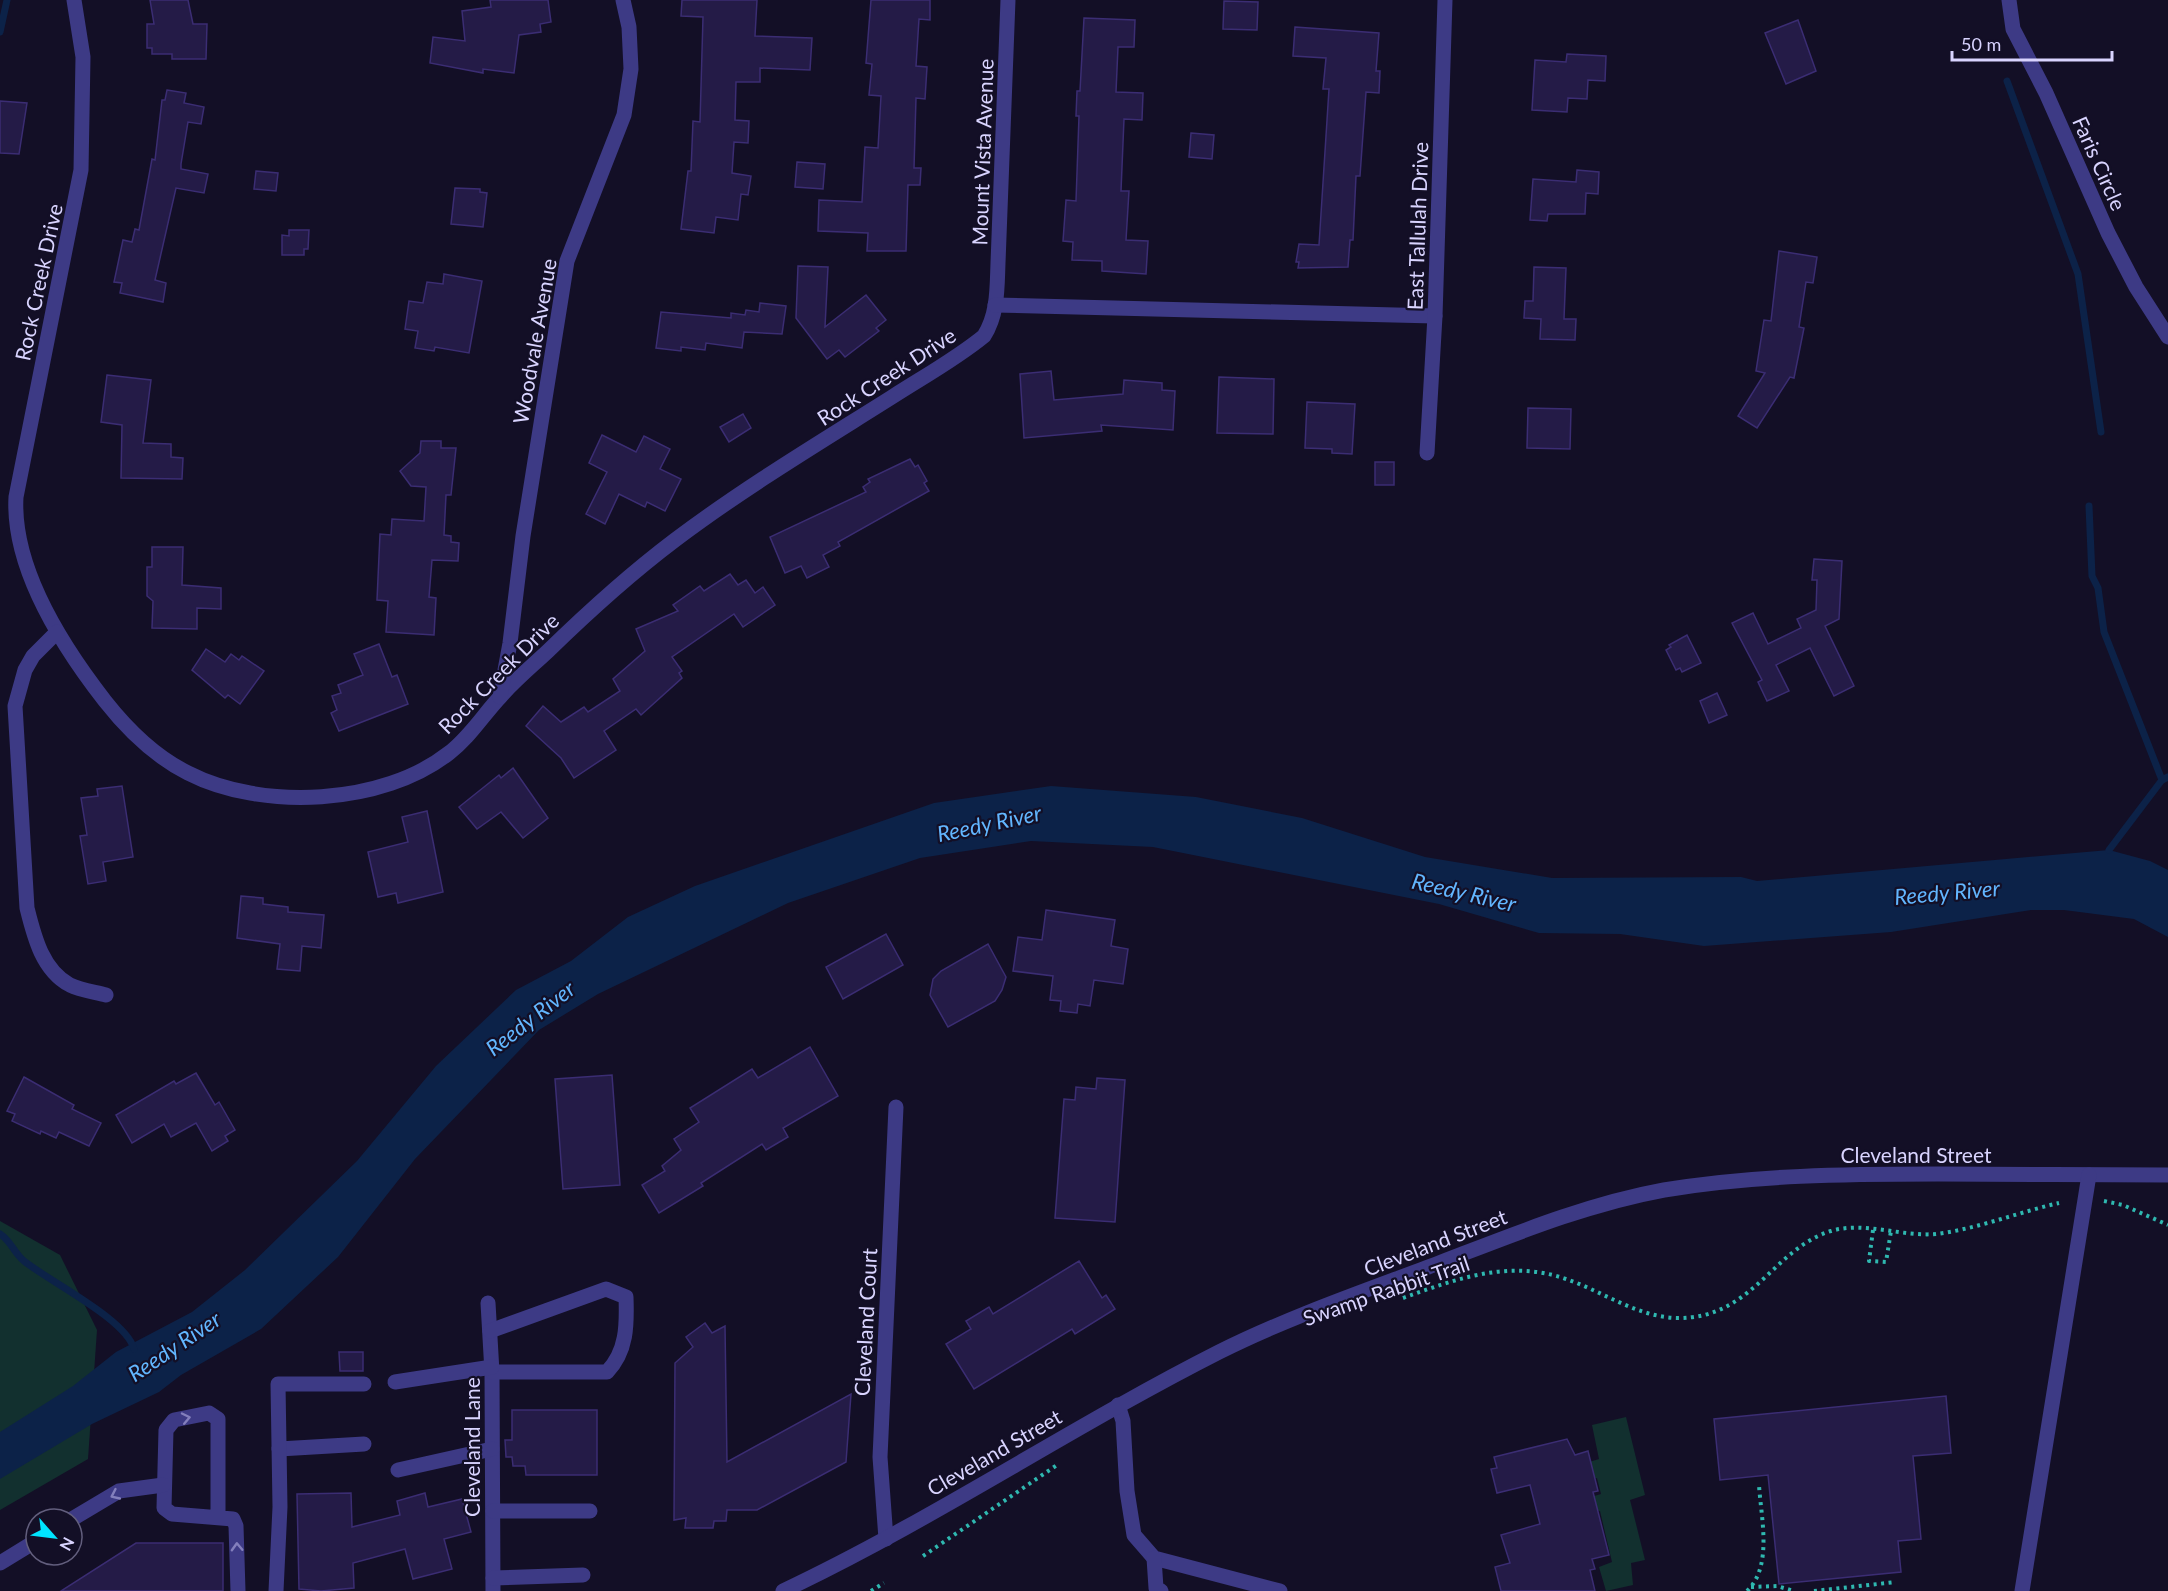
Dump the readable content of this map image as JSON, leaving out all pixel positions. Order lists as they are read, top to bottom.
{
  "streets": {
    "street": [
      "Mount Vista Avenue",
      "Faris Circle",
      "East Tallulah Drive",
      "Rock Creek Drive",
      "Woodvale Avenue",
      "Cleveland Street",
      "Cleveland Court",
      "Cleveland Lane"
    ],
    "path": ["Swamp Rabbit Trail"]
  },
  "crossings": [
    ["Mount Vista Avenue", "Rock Creek Drive"],
    ["Rock Creek Drive", "Woodvale Avenue"],
    ["Cleveland Street", "Cleveland Court"]
  ],
  "water": ["Reedy River"],
  "scale_bar": "50 m",
  "north": "bottom right"
}
